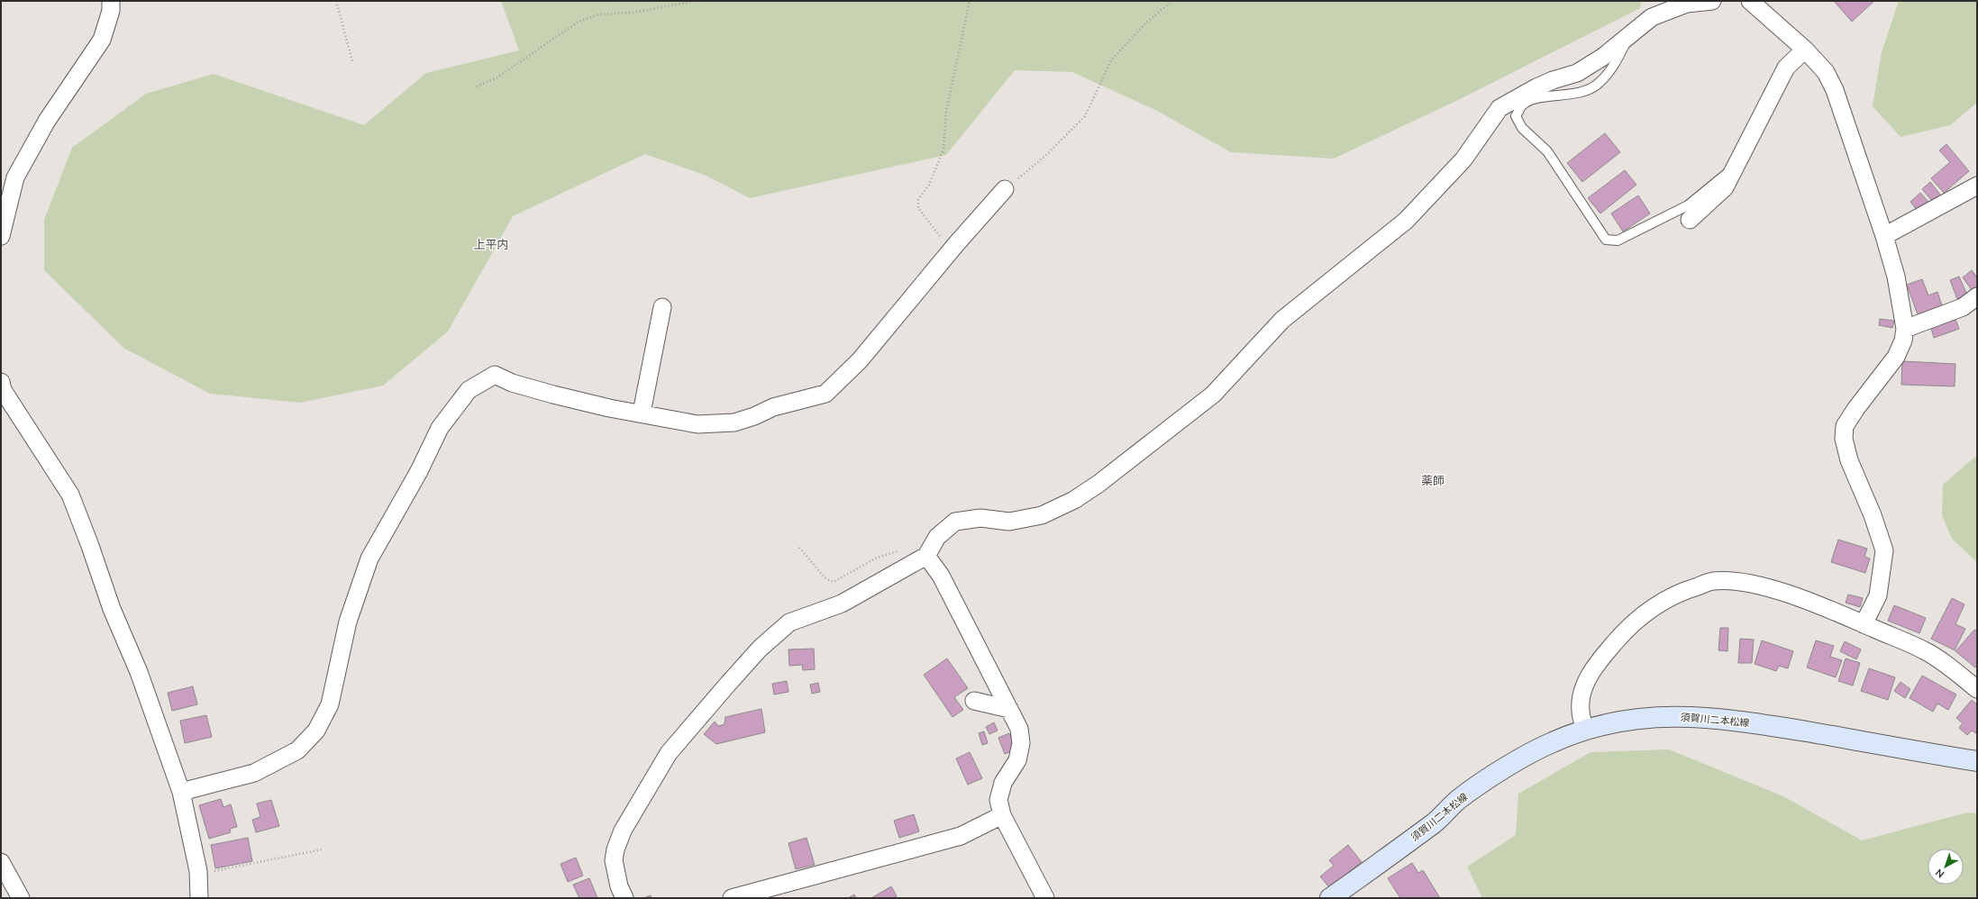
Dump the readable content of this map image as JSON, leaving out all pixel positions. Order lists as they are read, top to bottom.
{
  "streets": {
    "main road": ["須賀川二本松線"]
  },
  "districts": ["上平内", "薬師"],
  "north": "bottom left"
}
